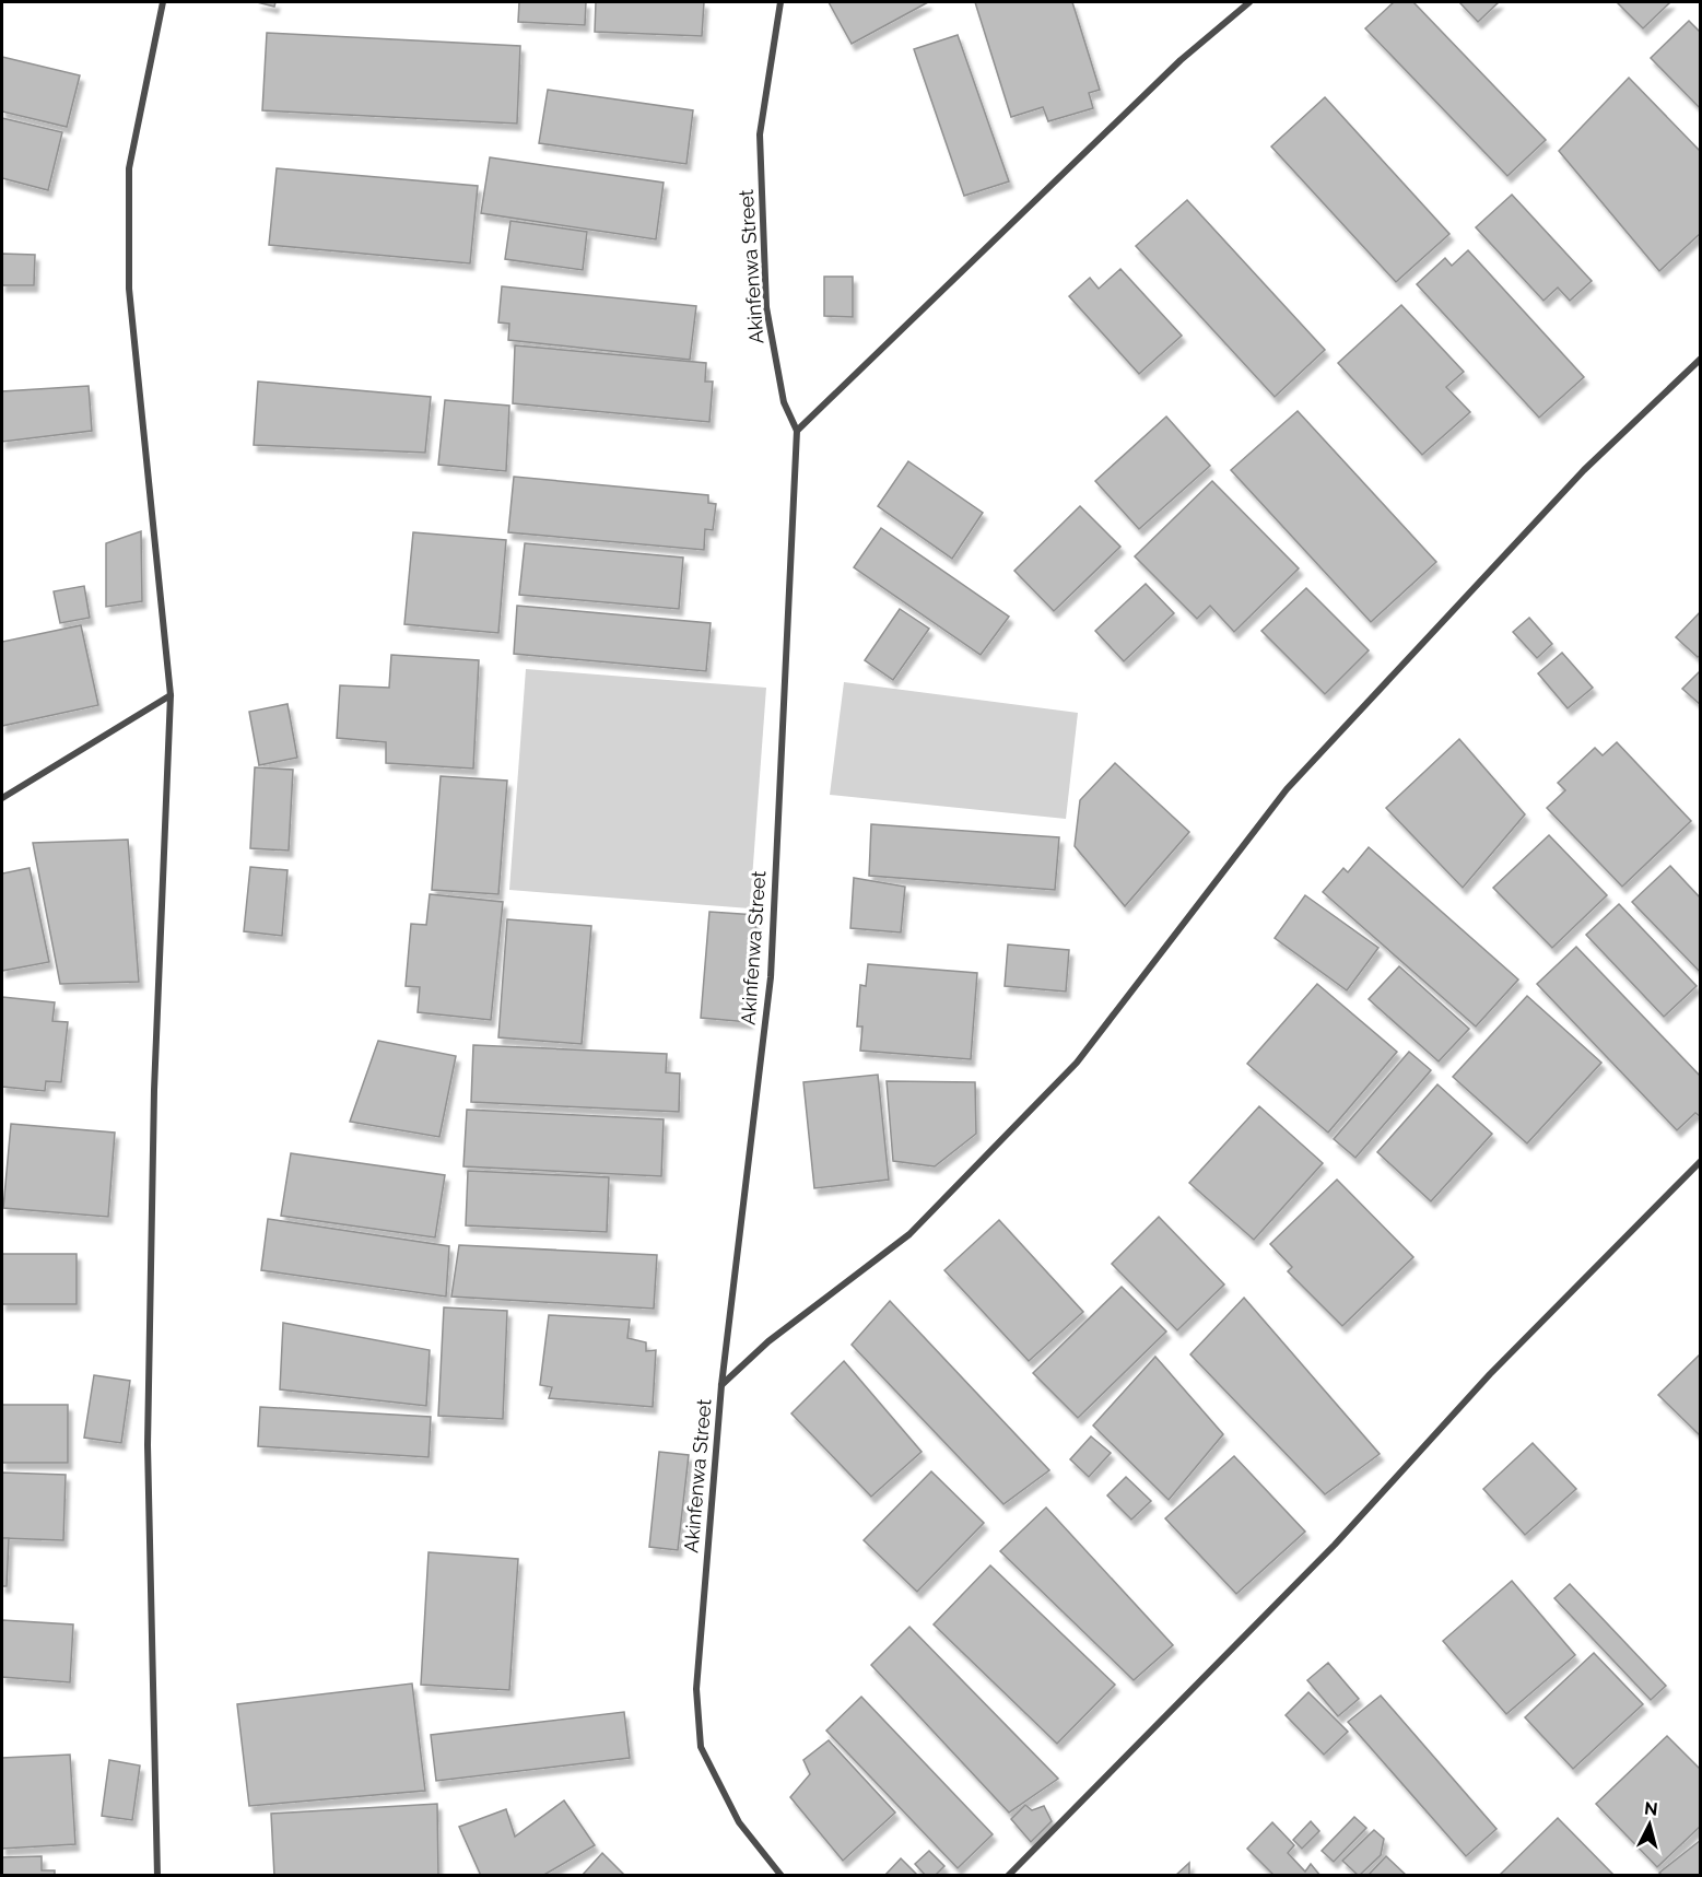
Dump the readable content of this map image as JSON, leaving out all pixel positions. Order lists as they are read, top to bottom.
{
  "streets": {
    "street": ["Akinfenwa Street"]
  },
  "north": "top"
}
